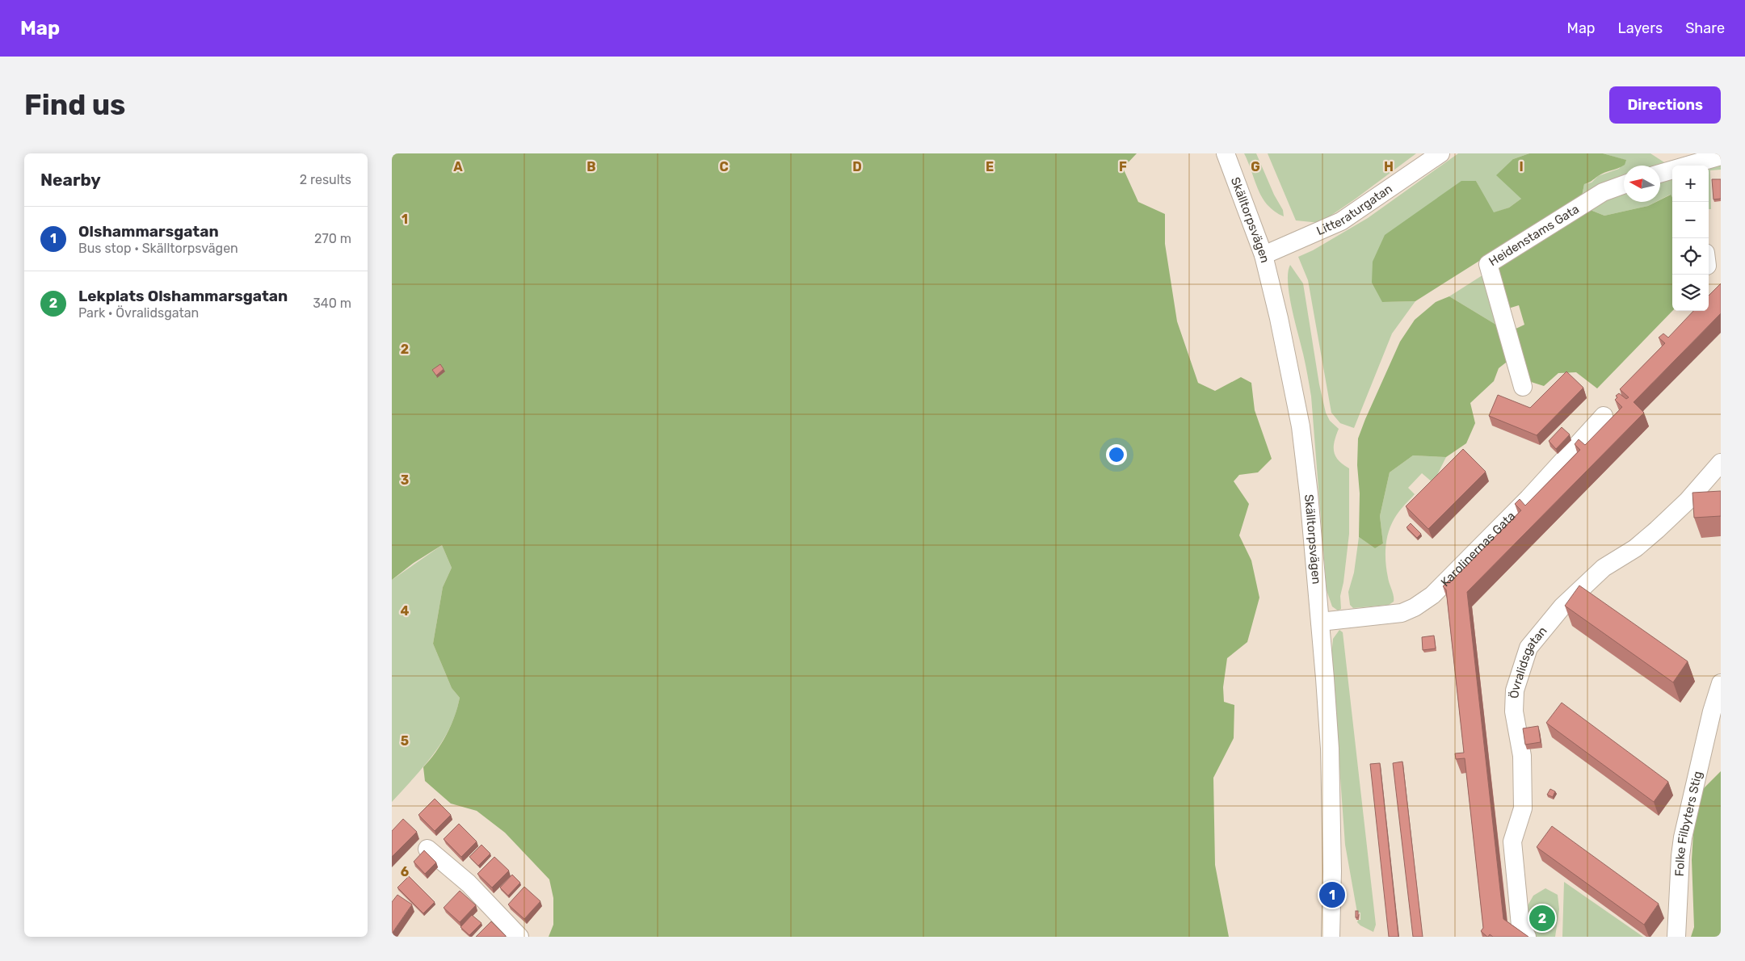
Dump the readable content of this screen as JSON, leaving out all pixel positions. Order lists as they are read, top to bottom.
{
  "streets": {
    "street": [
      "Litteraturgatan",
      "Skälltorpsvägen",
      "Heidenstams Gata",
      "Karolinernas Gata",
      "Övralidsgatan",
      "Folke Filbyters Stig"
    ]
  },
  "crossings": [
    ["Litteraturgatan", "Skälltorpsvägen"],
    ["Skälltorpsvägen", "Karolinernas Gata"]
  ],
  "north": "left",
  "page": {
    "header": "Map",
    "nav": ["Map", "Layers", "Share"],
    "buttons": "Directions",
    "title": "Find us",
    "heading": ["Nearby", "2 results"],
    "map_buttons": ["+", "−"],
    "list": [
      {
        "mark": "1",
        "name": "Olshammarsgatan",
        "note": "Bus stop · Skälltorpsvägen",
        "value": "270 m"
      },
      {
        "mark": "2",
        "name": "Lekplats Olshammarsgatan",
        "note": "Park · Övralidsgatan",
        "value": "340 m"
      }
    ],
    "pins": ["1", "2"]
  },
  "grid": {
    "columns": [
      "A",
      "B",
      "C",
      "D",
      "E",
      "F",
      "G",
      "H",
      "I"
    ],
    "rows": [
      "1",
      "2",
      "3",
      "4",
      "5",
      "6"
    ]
  }
}
